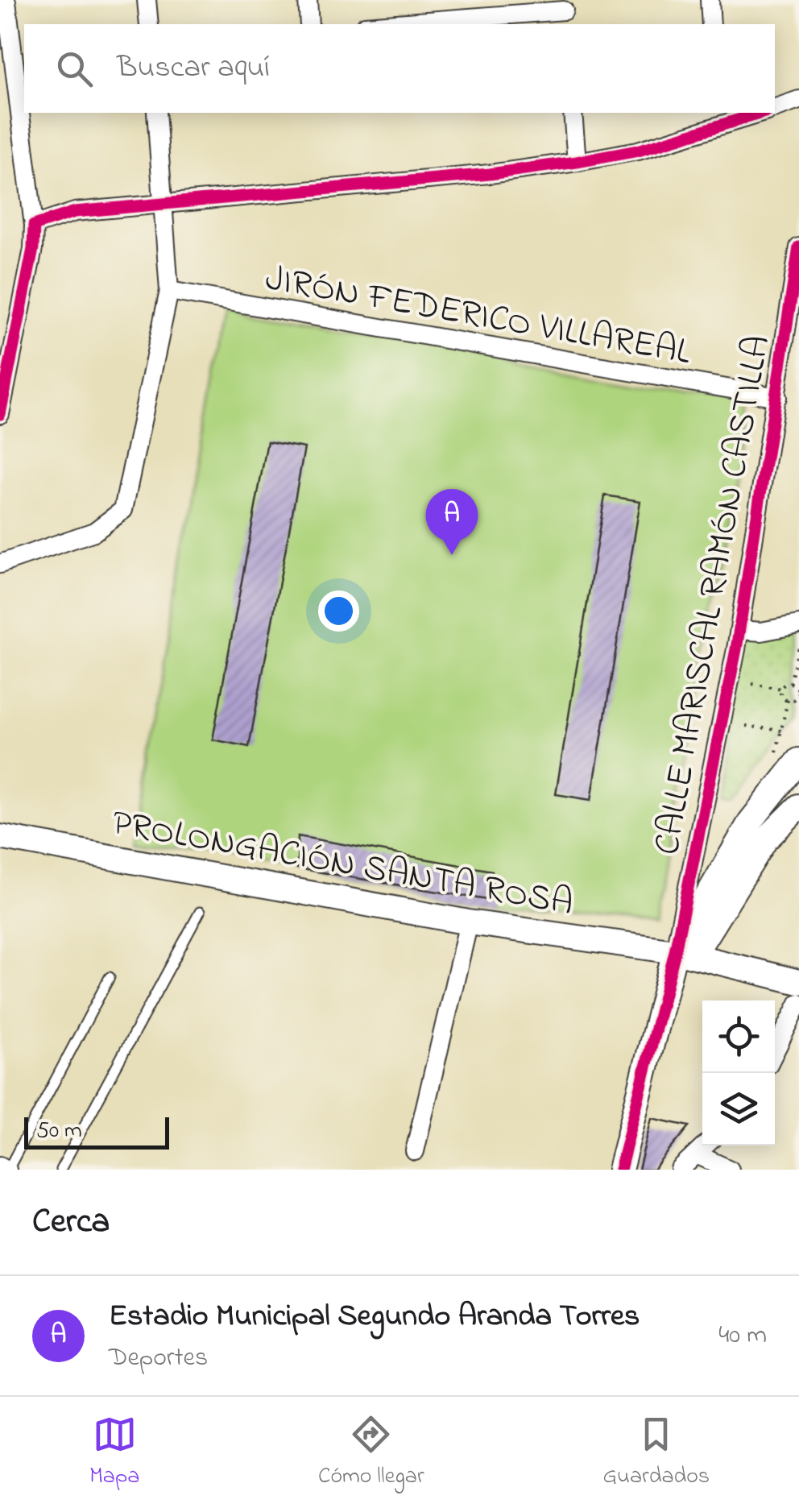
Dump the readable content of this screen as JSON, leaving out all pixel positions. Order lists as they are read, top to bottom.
{
  "streets": {
    "street": ["JIRÓN FEDERICO VILLAREAL", "CALLE MARISCAL RAMÓN CASTILLA", "PROLONGACIÓN SANTA ROSA"]
  },
  "crossings": [
    ["JIRÓN FEDERICO VILLAREAL", "CALLE MARISCAL RAMÓN CASTILLA"],
    ["CALLE MARISCAL RAMÓN CASTILLA", "PROLONGACIÓN SANTA ROSA"]
  ],
  "scale_bar": "50 m",
  "page": {
    "search": "Buscar aquí",
    "pins": "A",
    "scale": "50 m",
    "heading": "Cerca",
    "list": [
      {
        "mark": "A",
        "name": "Estadio Municipal Segundo Aranda Torres",
        "note": "Deportes",
        "value": "40 m"
      }
    ],
    "nav": ["Mapa", "Cómo llegar", "Guardados"]
  }
}
